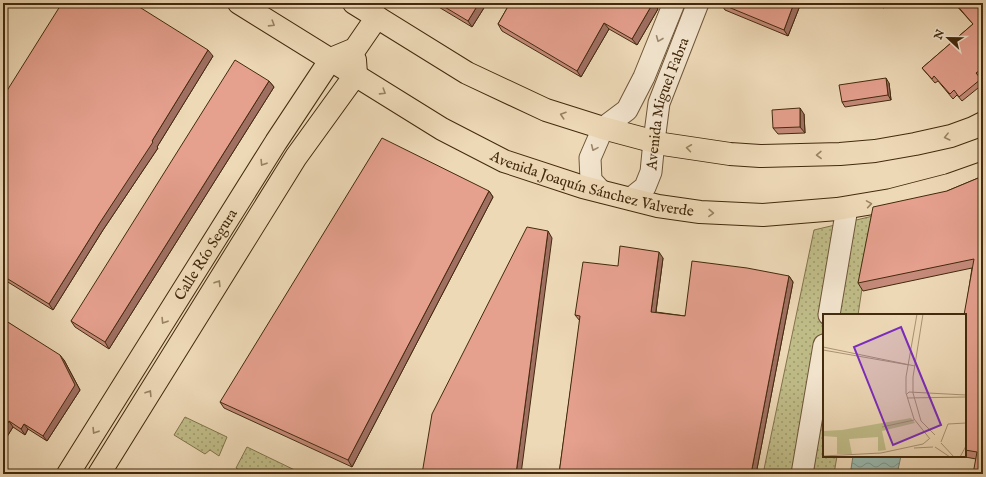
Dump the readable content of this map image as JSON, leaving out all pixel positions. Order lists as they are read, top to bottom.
{
  "streets": {
    "main road": ["Avenida Joaquín Sánchez Valverde", "Calle Río Segura"],
    "street": ["Avenida Miguel Fabra"]
  },
  "crossings": [
    ["Avenida Miguel Fabra", "Avenida Joaquín Sánchez Valverde"],
    ["Avenida Joaquín Sánchez Valverde", "Calle Río Segura"]
  ],
  "north": "left"
}
